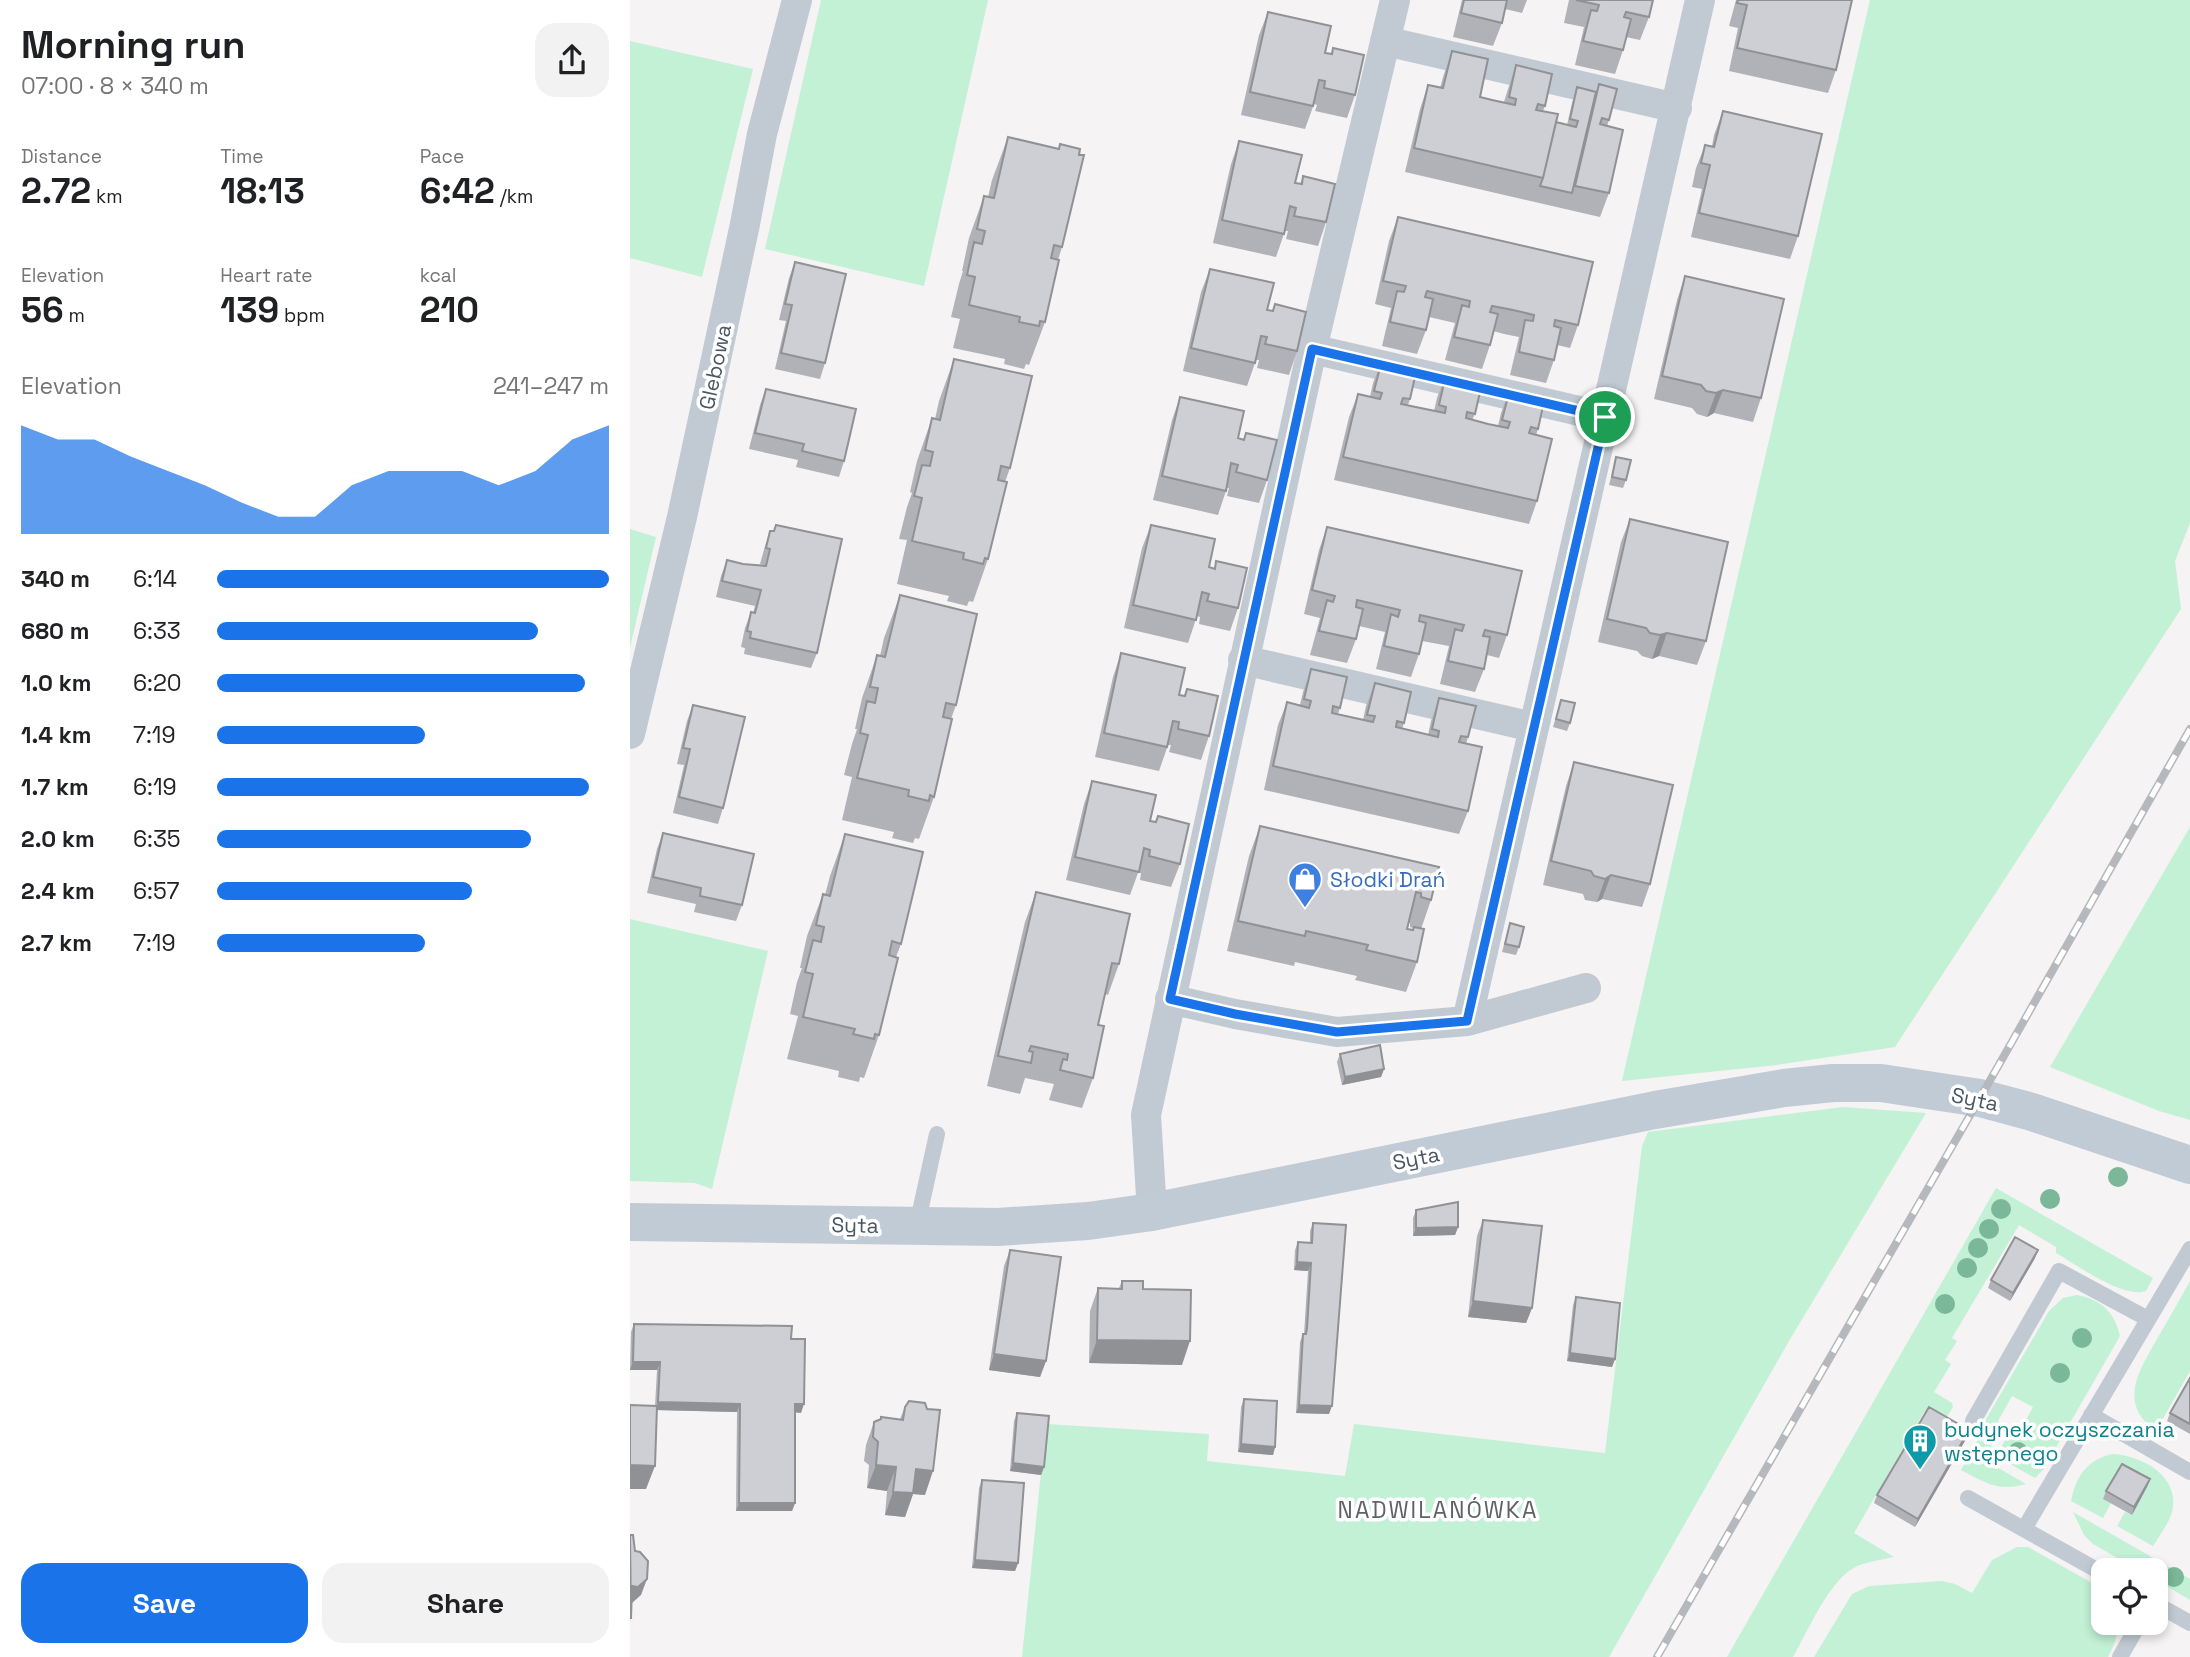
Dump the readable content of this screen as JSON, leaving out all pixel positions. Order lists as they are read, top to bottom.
{
  "streets": {
    "street": ["Glebowa", "Syta"]
  },
  "districts": ["NADWILANÓWKA"],
  "places": {
    "shop": ["Słodki Drań"],
    "building": ["budynek oczyszczania wstępnego"]
  },
  "page": {
    "heading": ["Morning run", "07:00 · 8 × 340 m"],
    "stats": [
      ["Distance", "2.72 km"],
      ["Time", "18:13"],
      ["Pace", "6:42 /km"],
      ["Elevation", "56 m"],
      ["Heart rate", "139 bpm"],
      ["kcal", "210"]
    ],
    "chart": ["Elevation", "241–247 m"],
    "list": [
      {
        "name": "340 m",
        "note": "6:14"
      },
      {
        "name": "680 m",
        "note": "6:33"
      },
      {
        "name": "1.0 km",
        "note": "6:20"
      },
      {
        "name": "1.4 km",
        "note": "7:19"
      },
      {
        "name": "1.7 km",
        "note": "6:19"
      },
      {
        "name": "2.0 km",
        "note": "6:35"
      },
      {
        "name": "2.4 km",
        "note": "6:57"
      },
      {
        "name": "2.7 km",
        "note": "7:19"
      }
    ],
    "buttons": ["Save", "Share"]
  }
}
